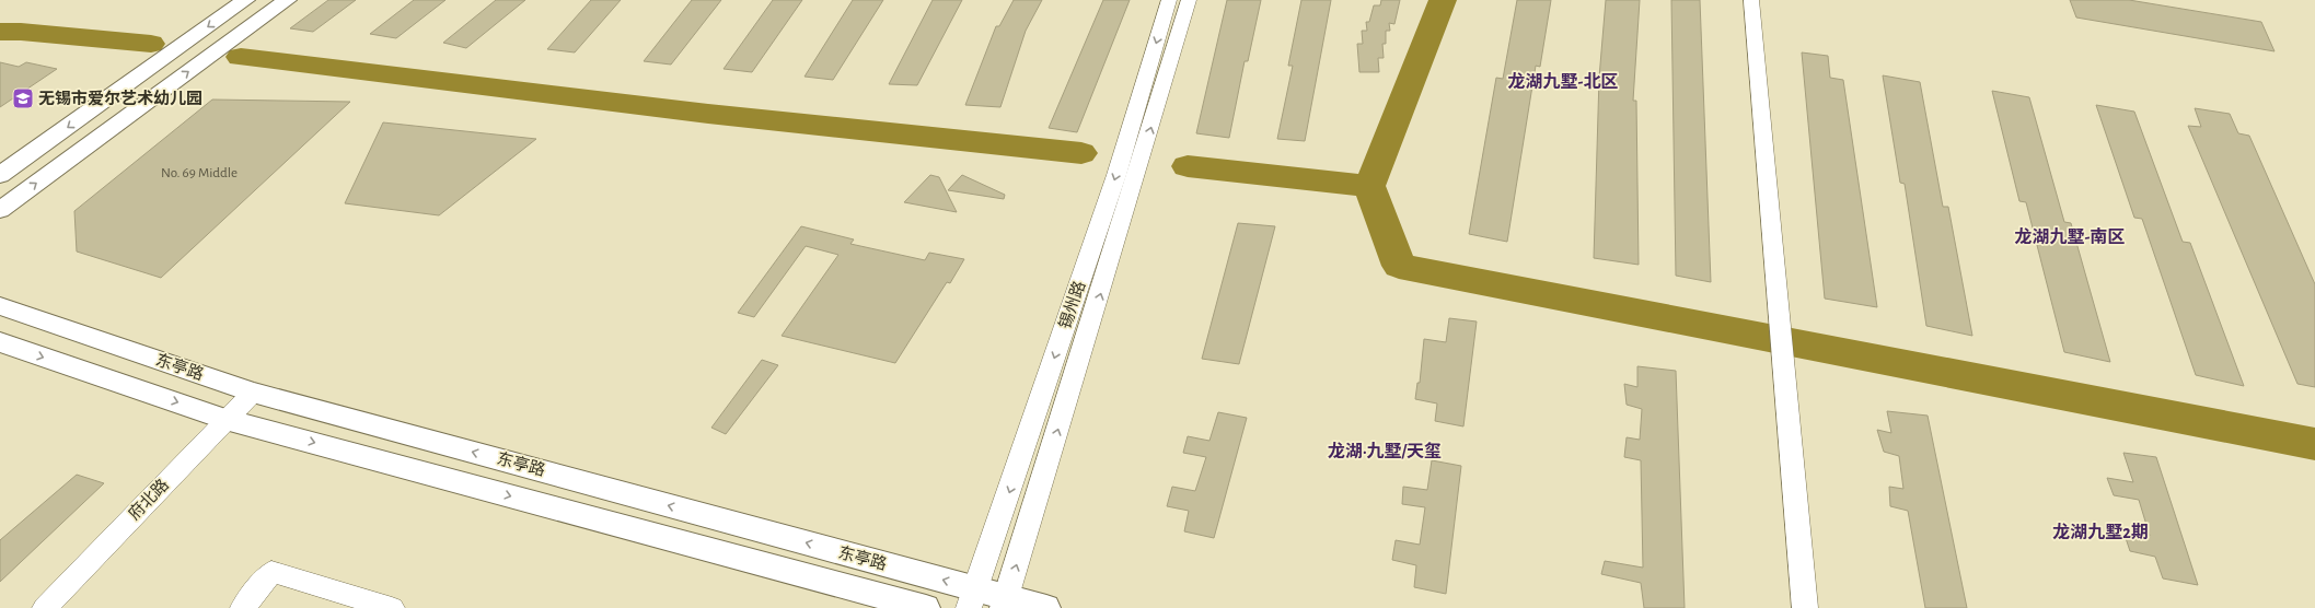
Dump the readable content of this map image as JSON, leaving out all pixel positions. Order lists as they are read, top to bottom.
{
  "streets": {
    "main road": ["东亭路"],
    "street": ["锡州路", "府北路"]
  },
  "crossings": [
    ["锡州路", "东亭路"],
    ["东亭路", "府北路"]
  ],
  "districts": [
    "龙湖九墅-北区",
    "龙湖九墅-南区",
    "龙湖·九墅/天玺",
    "龙湖九墅2期"
  ],
  "places": {
    "school or university": ["无锡市爱尔艺术幼儿园"]
  },
  "house_numbers": ["No. 69 Middle"]
}
